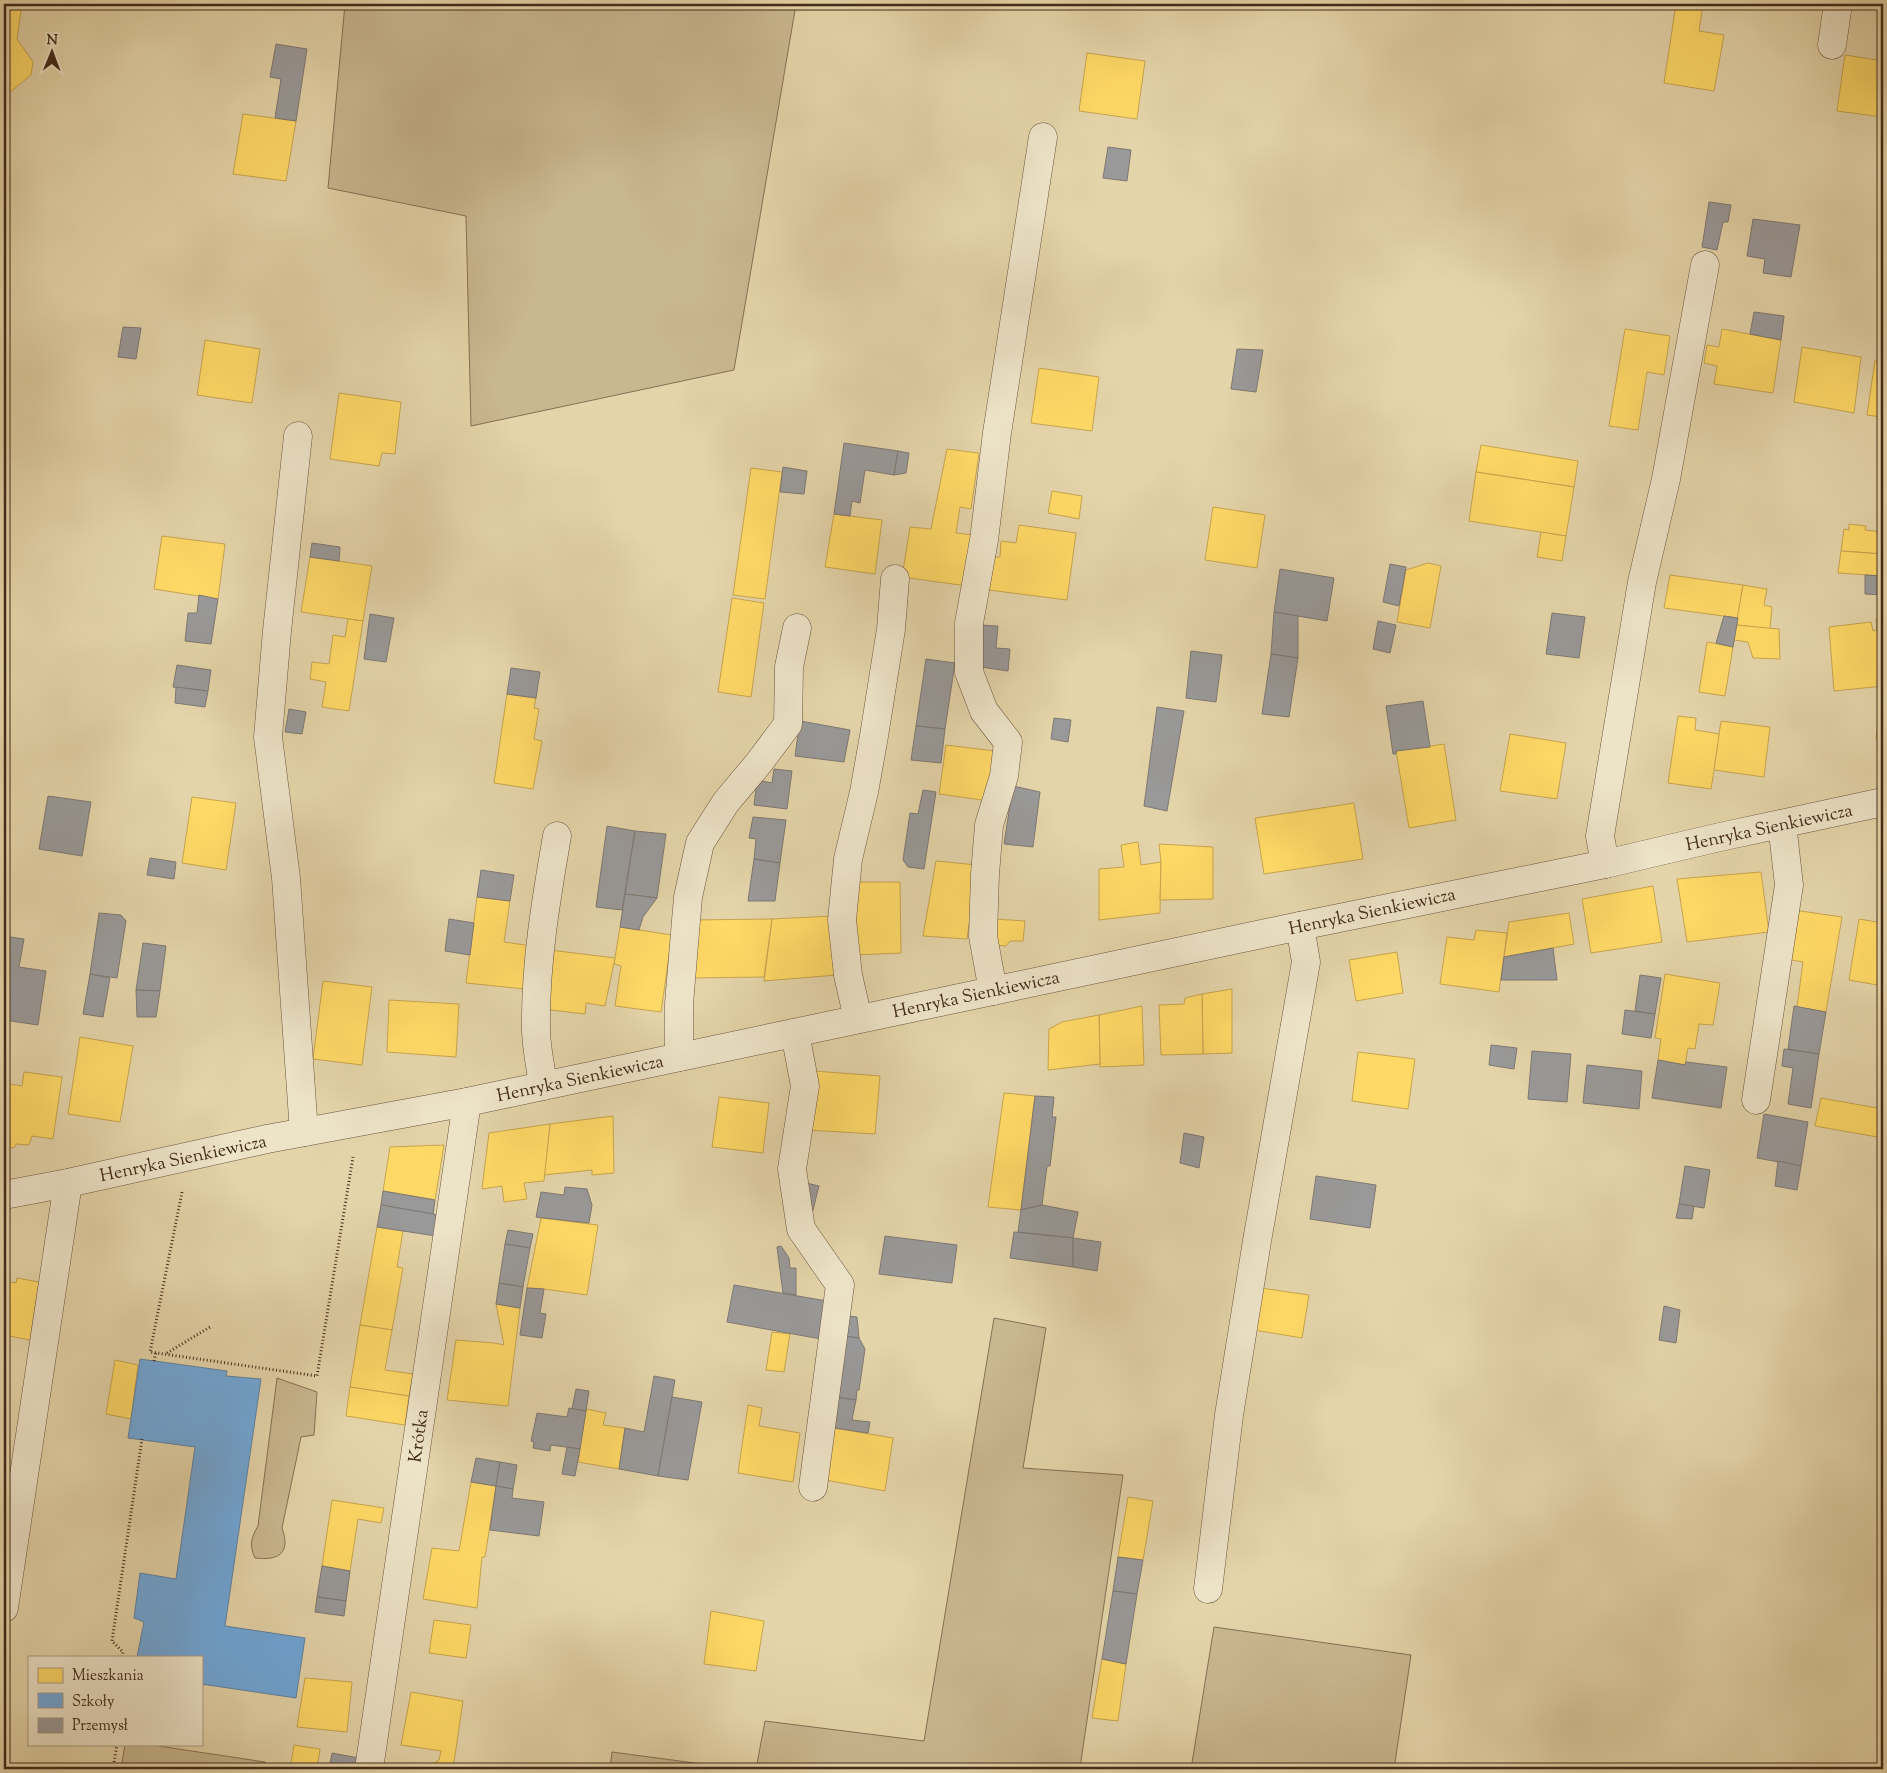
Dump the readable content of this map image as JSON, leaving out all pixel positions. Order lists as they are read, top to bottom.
{
  "streets": {
    "street": ["Henryka Sienkiewicza", "Krótka"]
  },
  "crossings": [
    ["Henryka Sienkiewicza", "Krótka"]
  ],
  "legend": ["Mieszkania", "Szkoły", "Przemysł"],
  "north": "top"
}
